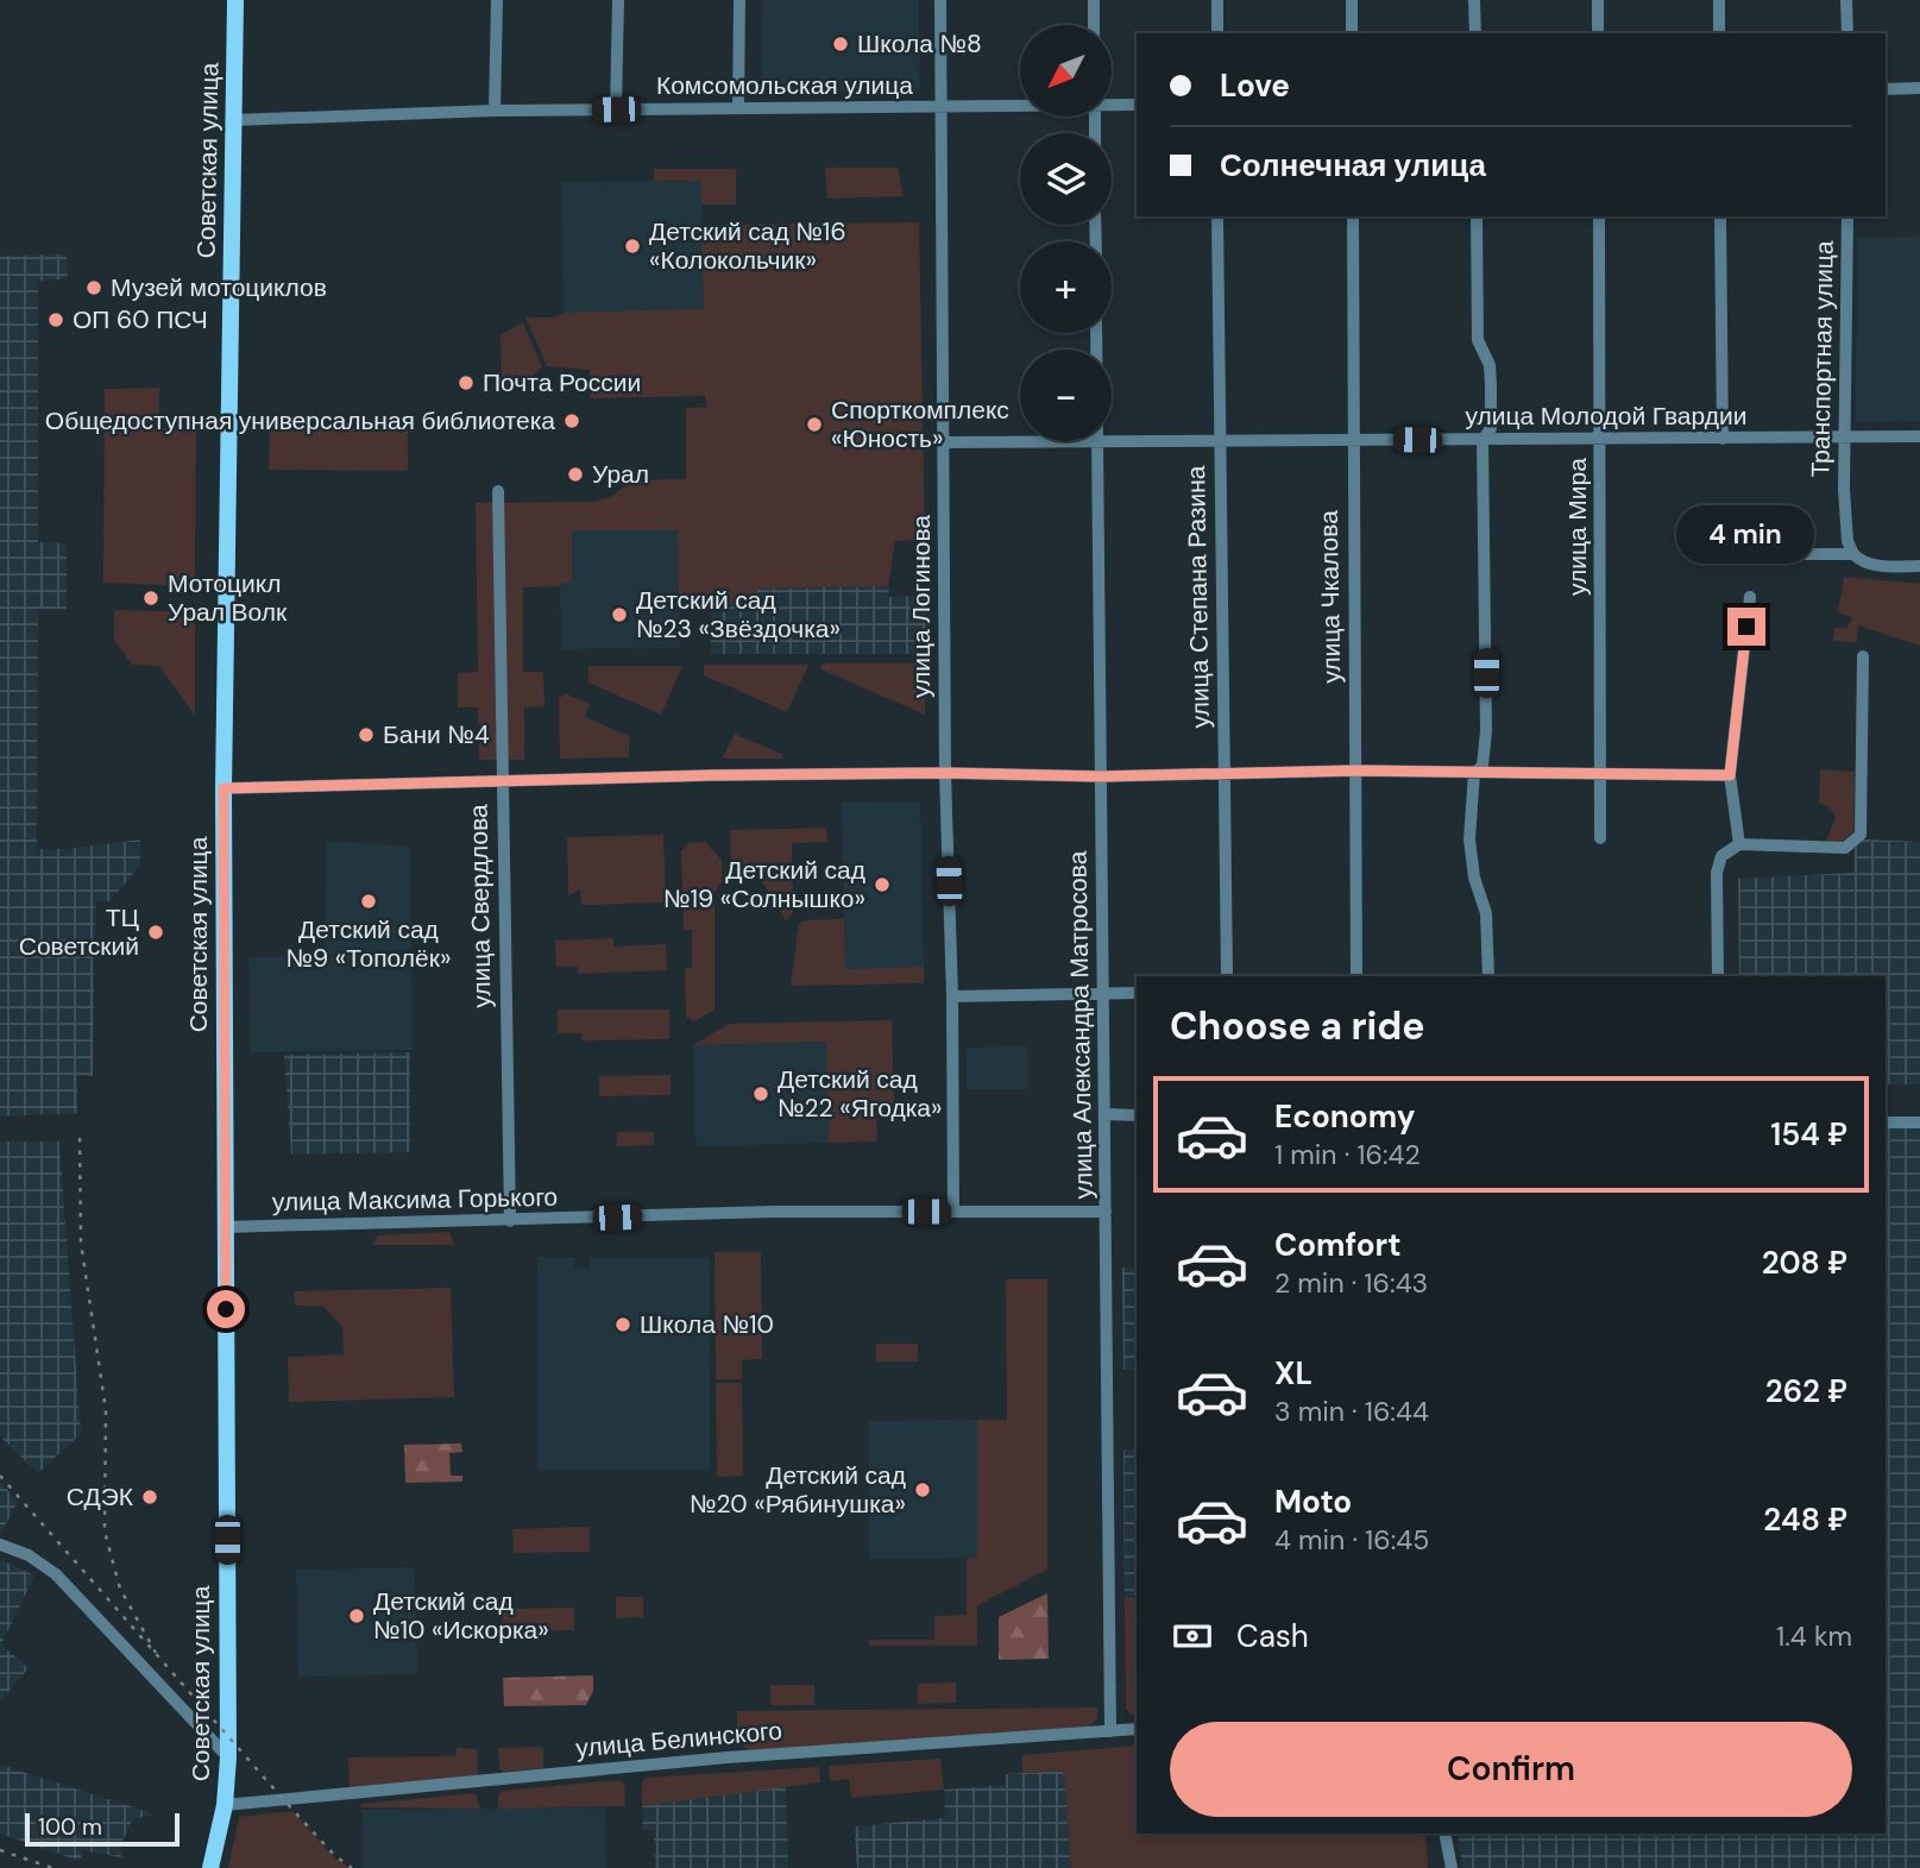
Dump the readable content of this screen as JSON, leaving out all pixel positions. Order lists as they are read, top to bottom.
{
  "streets": {
    "main road": ["Советская улица"],
    "street": [
      "Комсомольская улица",
      "Транспортная улица",
      "улица Молодой Гвардии",
      "улица Мира",
      "улица Степана Разина",
      "улица Чкалова",
      "улица Логинова",
      "улица Свердлова",
      "улица Александра Матросова",
      "улица Максима Горького",
      "улица Белинского"
    ]
  },
  "crossings": [
    ["Комсомольская улица", "Советская улица"],
    ["Комсомольская улица", "улица Логинова"],
    ["Советская улица", "улица Максима Горького"],
    ["Советская улица", "улица Белинского"],
    ["Транспортная улица", "улица Молодой Гвардии"],
    ["улица Молодой Гвардии", "улица Мира"],
    ["улица Молодой Гвардии", "улица Степана Разина"],
    ["улица Молодой Гвардии", "улица Чкалова"],
    ["улица Молодой Гвардии", "улица Логинова"],
    ["улица Молодой Гвардии", "улица Александра Матросова"],
    ["улица Логинова", "улица Максима Горького"],
    ["улица Свердлова", "улица Максима Горького"],
    ["улица Александра Матросова", "улица Максима Горького"],
    ["улица Александра Матросова", "улица Белинского"]
  ],
  "places": [
    "Школа №8",
    "Детский сад №16 «Колокольчик»",
    "Музей мотоциклов",
    "ОП 60 ПСЧ",
    "Почта России",
    "Общедоступная универсальная библиотека",
    "Спорткомплекс «Юность»",
    "Урал",
    "Мотоцикл Урал Волк",
    "Детский сад №23 «Звёздочка»",
    "Бани №4",
    "Детский сад №19 «Солнышко»",
    "Детский сад №9 «Тополёк»",
    "ТЦ Советский",
    "Детский сад №22 «Ягодка»",
    "Школа №10",
    "Детский сад №20 «Рябинушка»",
    "СДЭК",
    "Детский сад №10 «Искорка»"
  ],
  "scale_bar": "100 m",
  "north": "bottom left",
  "page": {
    "map_buttons": ["+", "−"],
    "banner": ["Love", "Солнечная улица"],
    "bubble": "4 min",
    "heading": "Choose a ride",
    "list": [
      {
        "name": "Economy",
        "note": "1 min · 16:42",
        "value": "154 ₽"
      },
      {
        "name": "Comfort",
        "note": "2 min · 16:43",
        "value": "208 ₽"
      },
      {
        "name": "XL",
        "note": "3 min · 16:44",
        "value": "262 ₽"
      },
      {
        "name": "Moto",
        "note": "4 min · 16:45",
        "value": "248 ₽"
      }
    ],
    "pay": ["Cash", "1.4 km"],
    "buttons": "Confirm",
    "scale": "100 m"
  }
}
